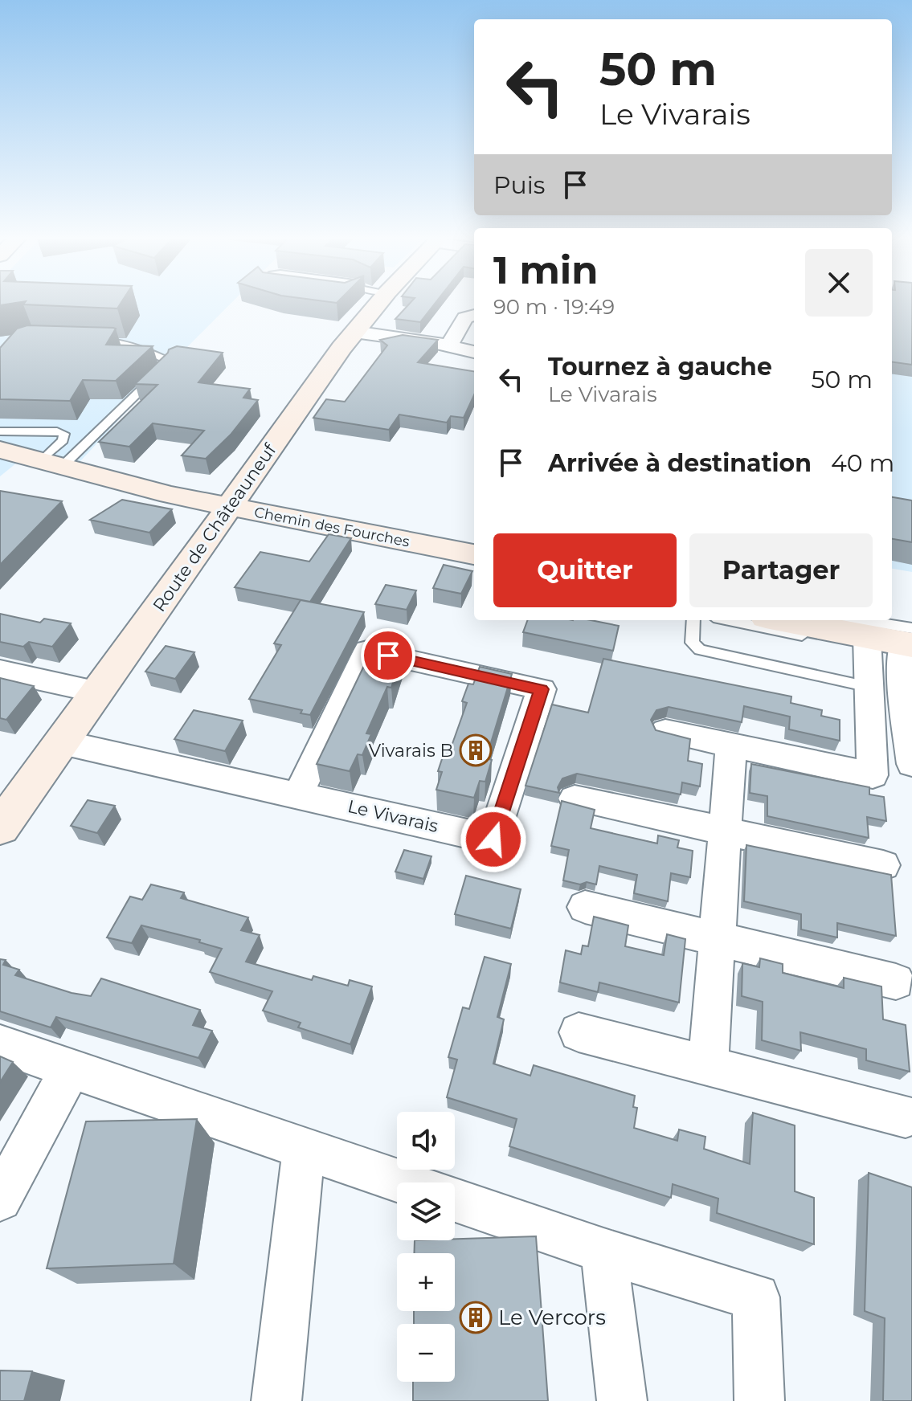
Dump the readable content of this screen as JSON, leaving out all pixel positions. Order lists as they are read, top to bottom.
{
  "streets": {
    "main road": ["Chemin des Fourches", "Route de Châteauneuf"],
    "street": ["Le Vivarais"]
  },
  "crossings": [
    ["Chemin des Fourches", "Route de Châteauneuf"],
    ["Route de Châteauneuf", "Le Vivarais"]
  ],
  "places": {
    "building": ["Vivarais B", "Le Vercors"]
  },
  "page": {
    "turn": ["50 m", "Le Vivarais"],
    "then": "Puis",
    "heading": ["1 min", "90 m · 19:49"],
    "list": [
      {
        "name": "Tournez à gauche",
        "note": "Le Vivarais",
        "value": "50 m"
      },
      {
        "name": "Arrivée à destination",
        "value": "40 m"
      }
    ],
    "buttons": ["Quitter", "Partager"],
    "map_buttons": ["+", "−"]
  }
}
